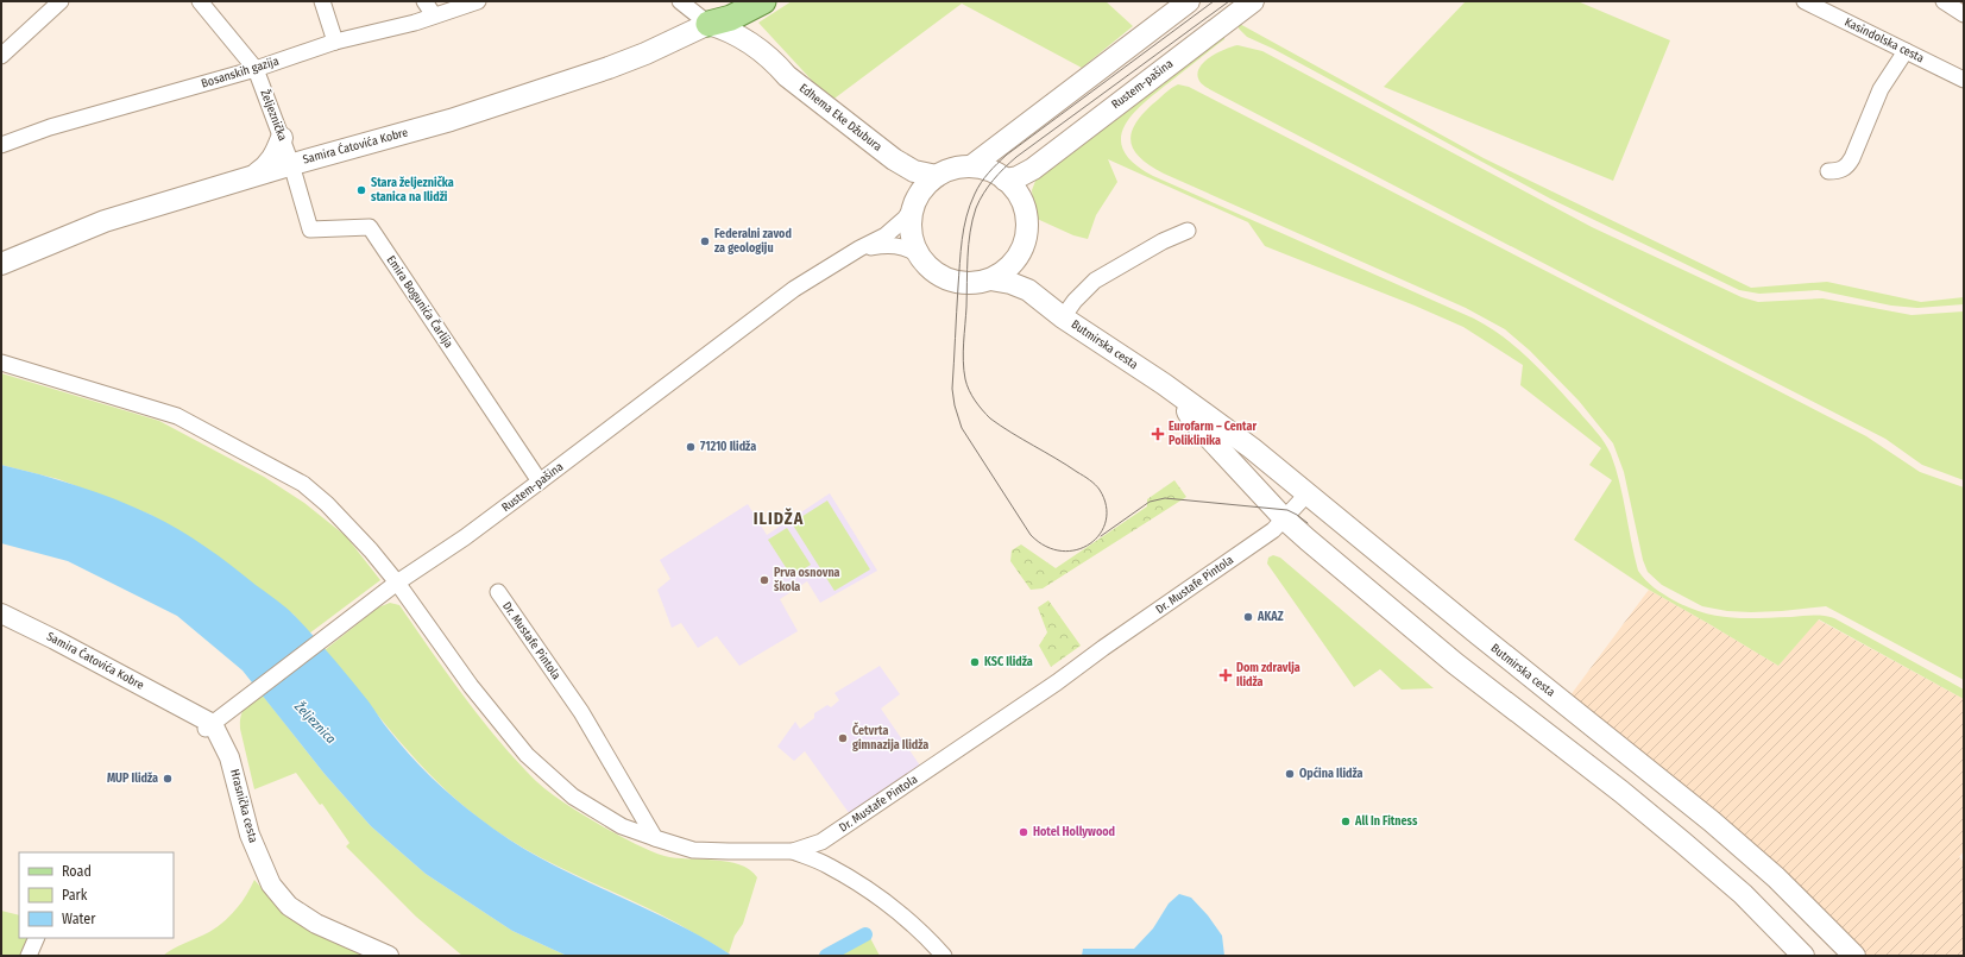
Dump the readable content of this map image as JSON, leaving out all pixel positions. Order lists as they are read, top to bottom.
{
  "streets": {
    "main road": [
      "Rustem-pašina",
      "Edhema Eke Džubura",
      "Samira Ćatovića Kobre",
      "Butmirska cesta"
    ],
    "street": [
      "Kasindolska cesta",
      "Bosanskih gazija",
      "Željeznička",
      "Emira Bogunića Čarlija",
      "Dr. Mustafe Pintola",
      "Hrasnička cesta"
    ]
  },
  "crossings": [
    ["Bosanskih gazija", "Željeznička"],
    ["Rustem-pašina", "Edhema Eke Džubura"],
    ["Rustem-pašina", "Samira Ćatovića Kobre"],
    ["Rustem-pašina", "Emira Bogunića Čarlija"],
    ["Rustem-pašina", "Butmirska cesta"],
    ["Rustem-pašina", "Hrasnička cesta"],
    ["Željeznička", "Samira Ćatovića Kobre"],
    ["Željeznička", "Emira Bogunića Čarlija"],
    ["Edhema Eke Džubura", "Samira Ćatovića Kobre"],
    ["Edhema Eke Džubura", "Butmirska cesta"],
    ["Samira Ćatovića Kobre", "Emira Bogunića Čarlija"],
    ["Samira Ćatovića Kobre", "Hrasnička cesta"],
    ["Butmirska cesta", "Dr. Mustafe Pintola"]
  ],
  "districts": ["ILIDŽA"],
  "water": ["Željeznica"],
  "places": {
    "other": [
      "Stara željeznička stanica na Ilidži",
      "Federalni zavod za geologiju",
      "71210 Ilidža",
      "Prva osnovna škola",
      "AKAZ",
      "KSC Ilidža",
      "Četvrta gimnazija Ilidža",
      "Općina Ilidža",
      "MUP Ilidža",
      "All In Fitness",
      "Hotel Hollywood"
    ],
    "health": ["Eurofarm – Centar Poliklinika", "Dom zdravlja Ilidža"]
  },
  "legend": ["Road", "Park", "Water"]
}
